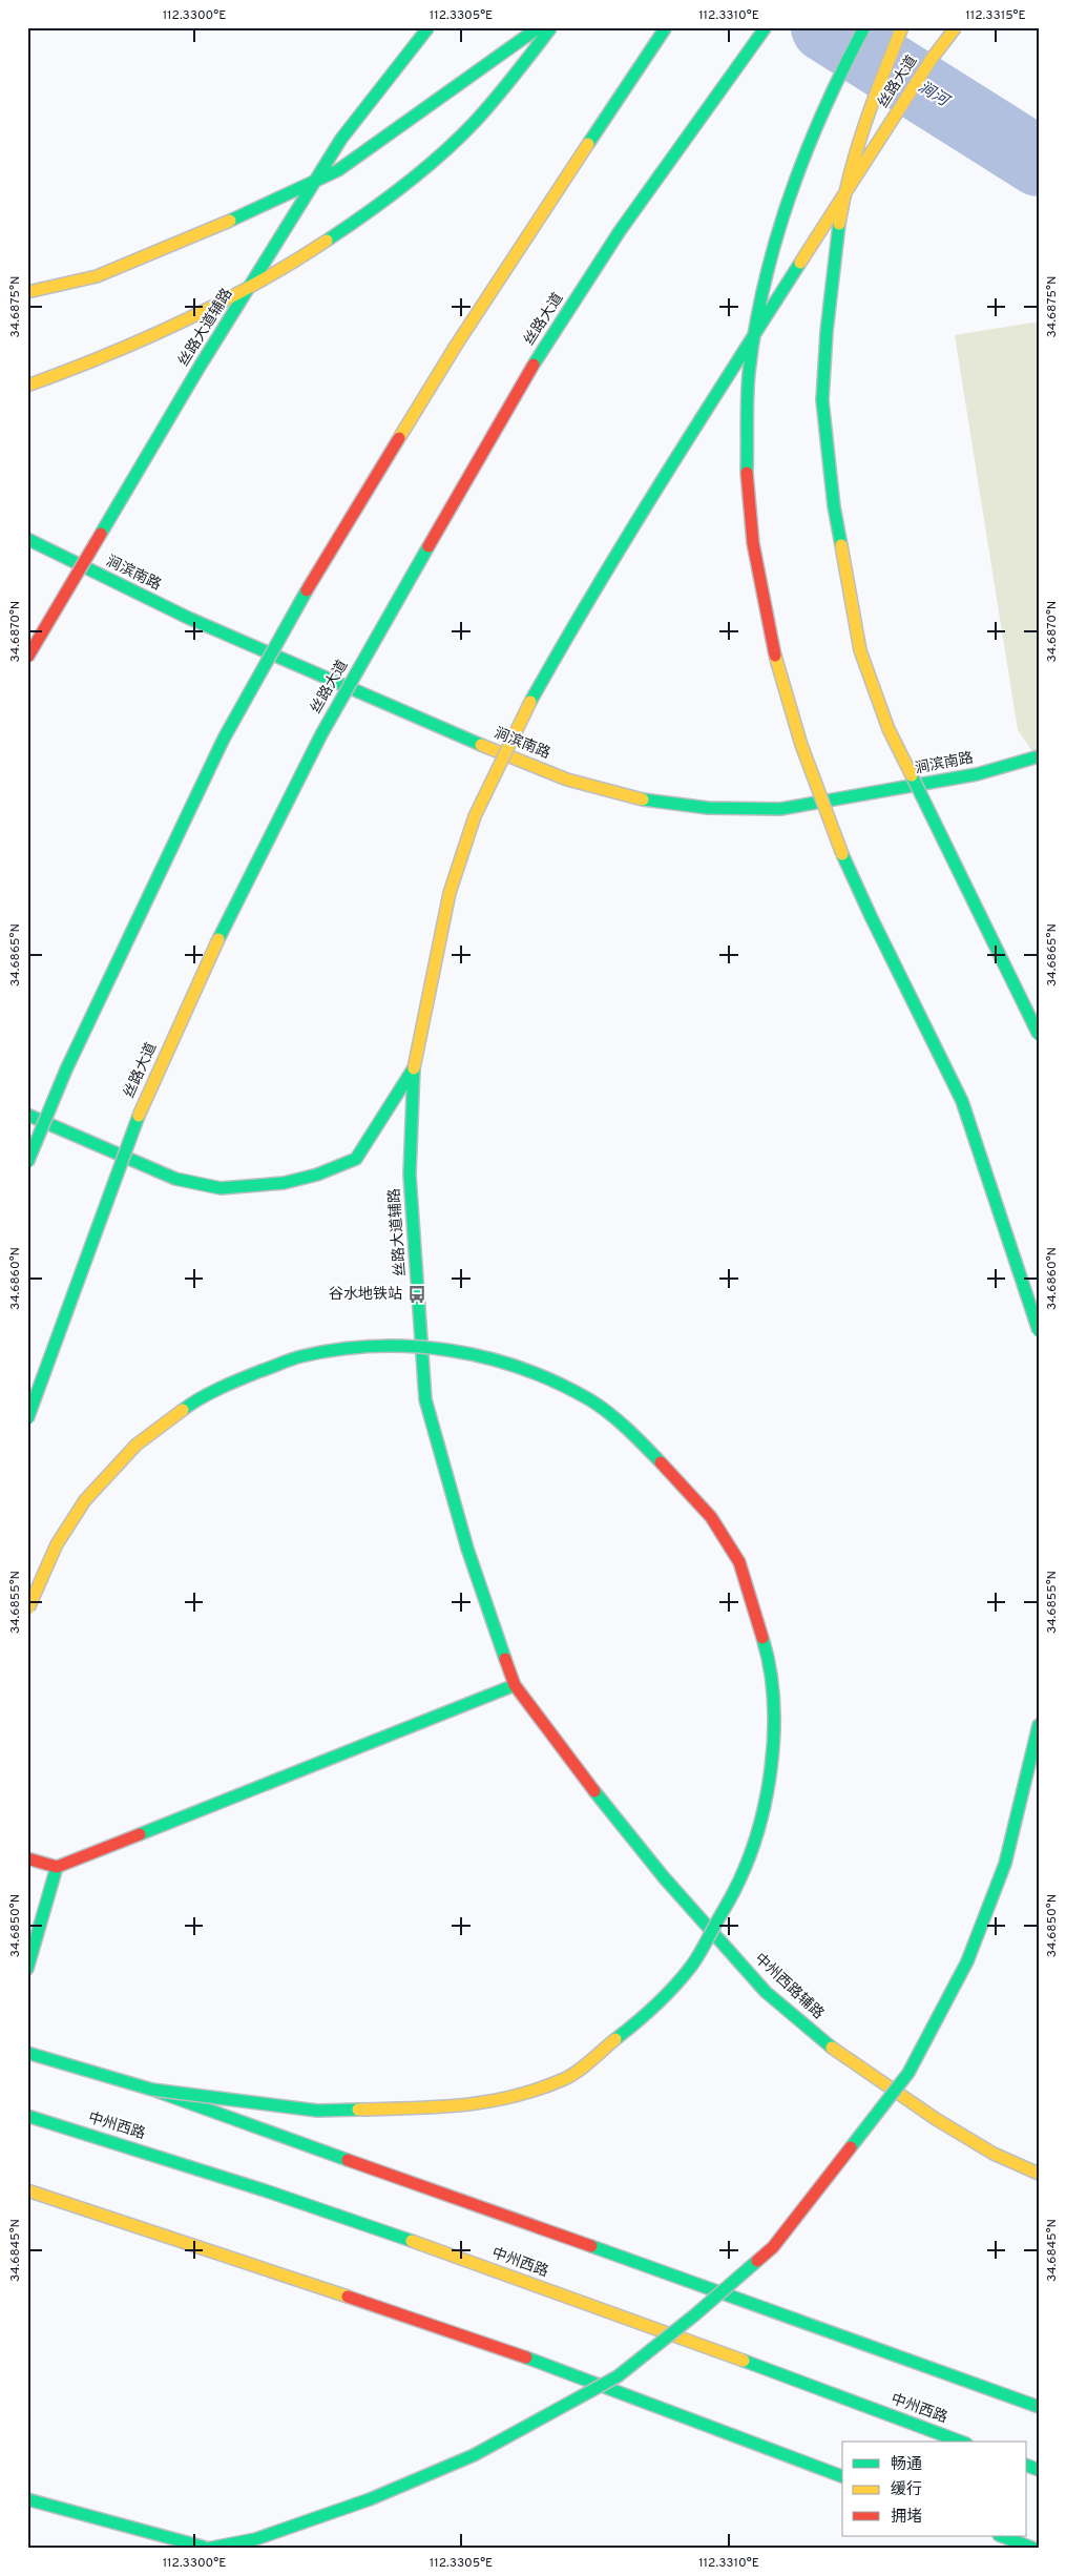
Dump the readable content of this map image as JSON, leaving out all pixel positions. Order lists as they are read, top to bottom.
{
  "streets": {
    "main road": [
      "丝路大道",
      "丝路大道辅路",
      "涧滨南路",
      "中州西路辅路",
      "中州西路"
    ]
  },
  "crossings": [
    ["丝路大道", "丝路大道辅路"],
    ["丝路大道辅路", "中州西路辅路"]
  ],
  "water": ["涧河"],
  "places": {
    "bus stop": ["谷水地铁站"]
  },
  "legend": ["畅通", "缓行", "拥堵"],
  "coordinates": [
    "112.3300°E",
    "112.3305°E",
    "112.3310°E",
    "112.3315°E",
    "34.6875°N",
    "34.6870°N",
    "34.6865°N",
    "34.6860°N",
    "34.6855°N",
    "34.6850°N",
    "34.6845°N"
  ]
}
